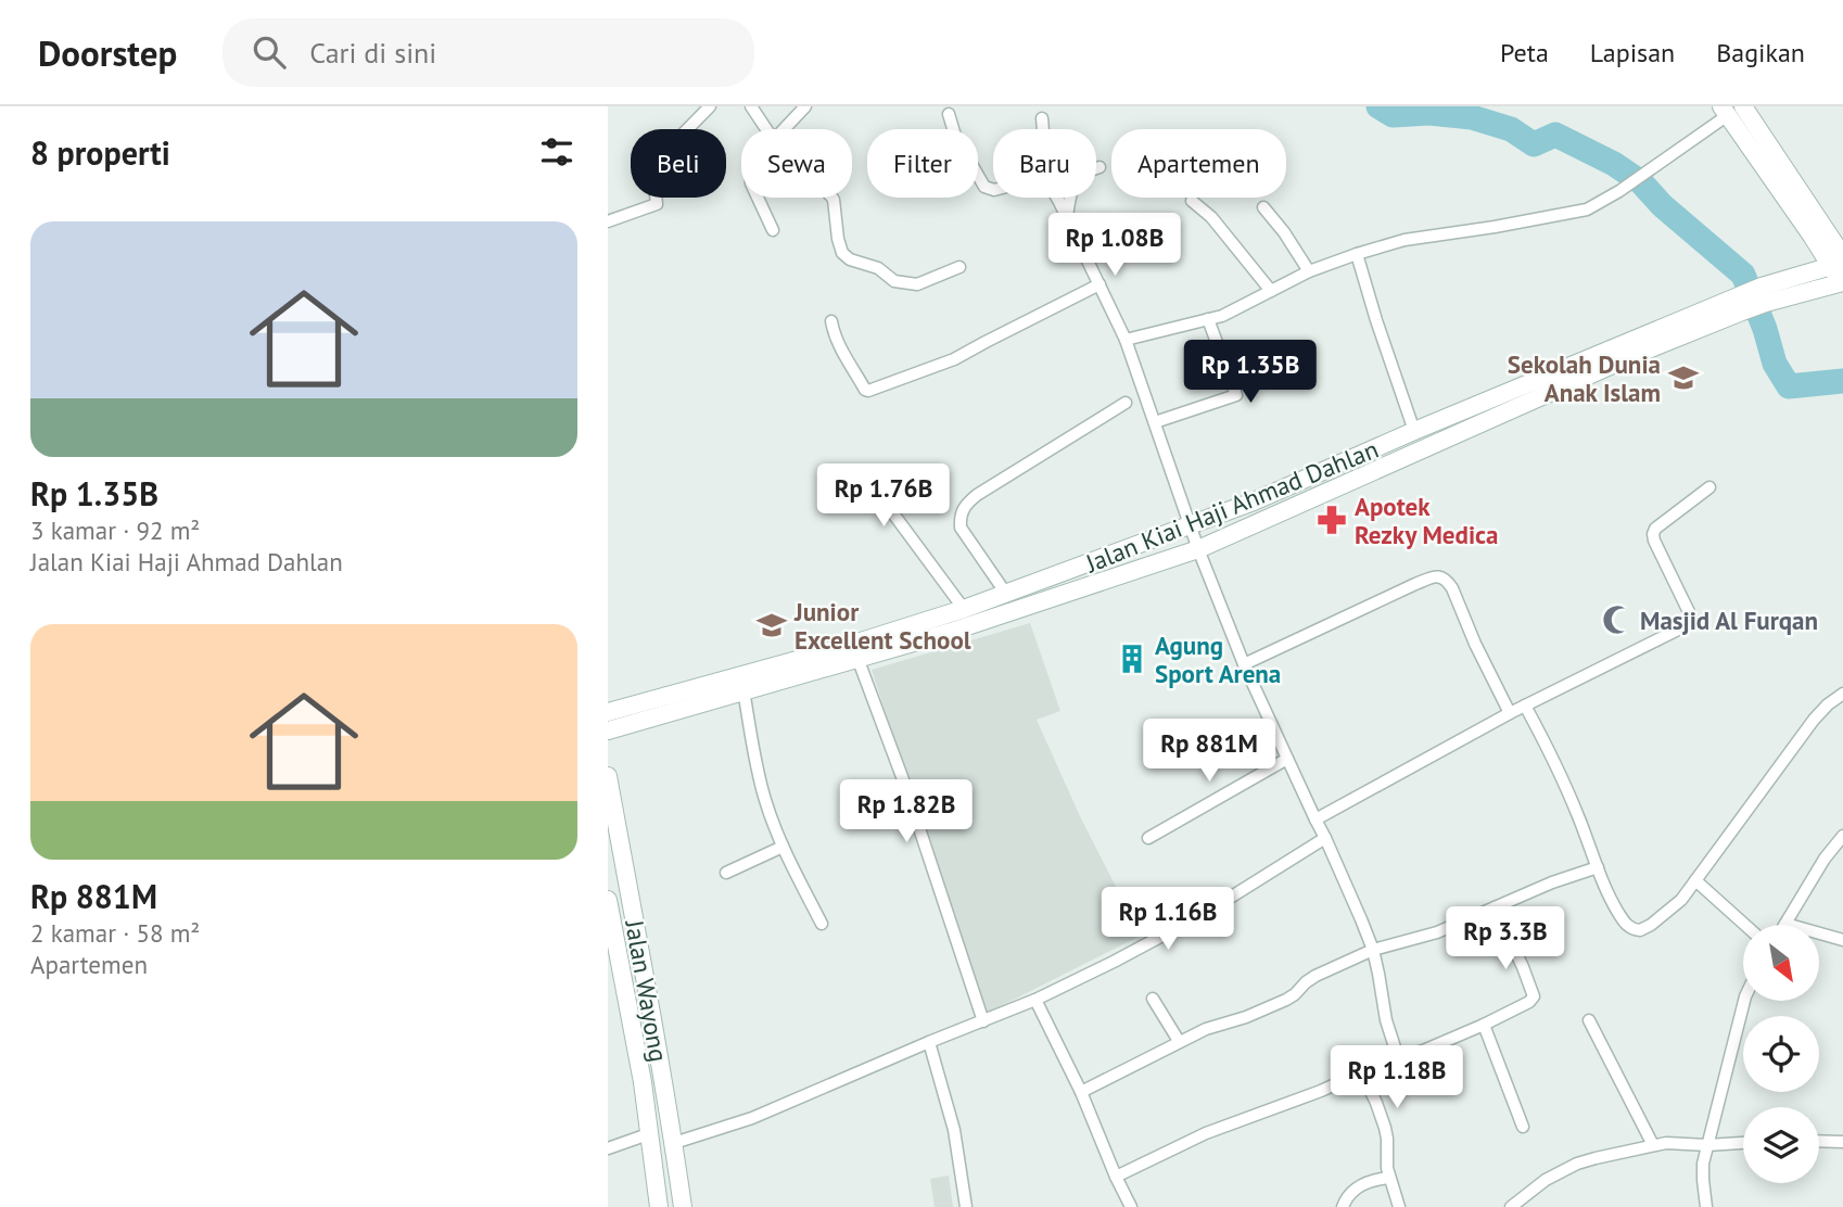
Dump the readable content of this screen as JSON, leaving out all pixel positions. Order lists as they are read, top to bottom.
{
  "streets": {
    "main road": ["Jalan Kiai Haji Ahmad Dahlan", "Jalan Wayong"]
  },
  "places": {
    "school or university": ["Sekolah Dunia Anak Islam", "Junior Excellent School"],
    "pharmacy": ["Apotek Rezky Medica"],
    "mosque": ["Masjid Al Furqan"],
    "building": ["Agung Sport Arena"]
  },
  "north": "bottom right",
  "page": {
    "header": "Doorstep",
    "search": "Cari di sini",
    "nav": ["Peta", "Lapisan", "Bagikan"],
    "heading": "8 properti",
    "chip": [
      "Beli",
      "Sewa",
      "Filter",
      "Baru",
      "Apartemen"
    ],
    "list": [
      {
        "name": "Rp 1.35B",
        "note": "3 kamar · 92 m² · Jalan Kiai Haji Ahmad Dahlan"
      },
      {
        "name": "Rp 881M",
        "note": "2 kamar · 58 m² · Apartemen"
      }
    ],
    "price": [
      "Rp 1.08B",
      "Rp 1.35B",
      "Rp 1.76B",
      "Rp 881M",
      "Rp 1.82B",
      "Rp 1.16B",
      "Rp 3.3B",
      "Rp 1.18B"
    ]
  }
}
